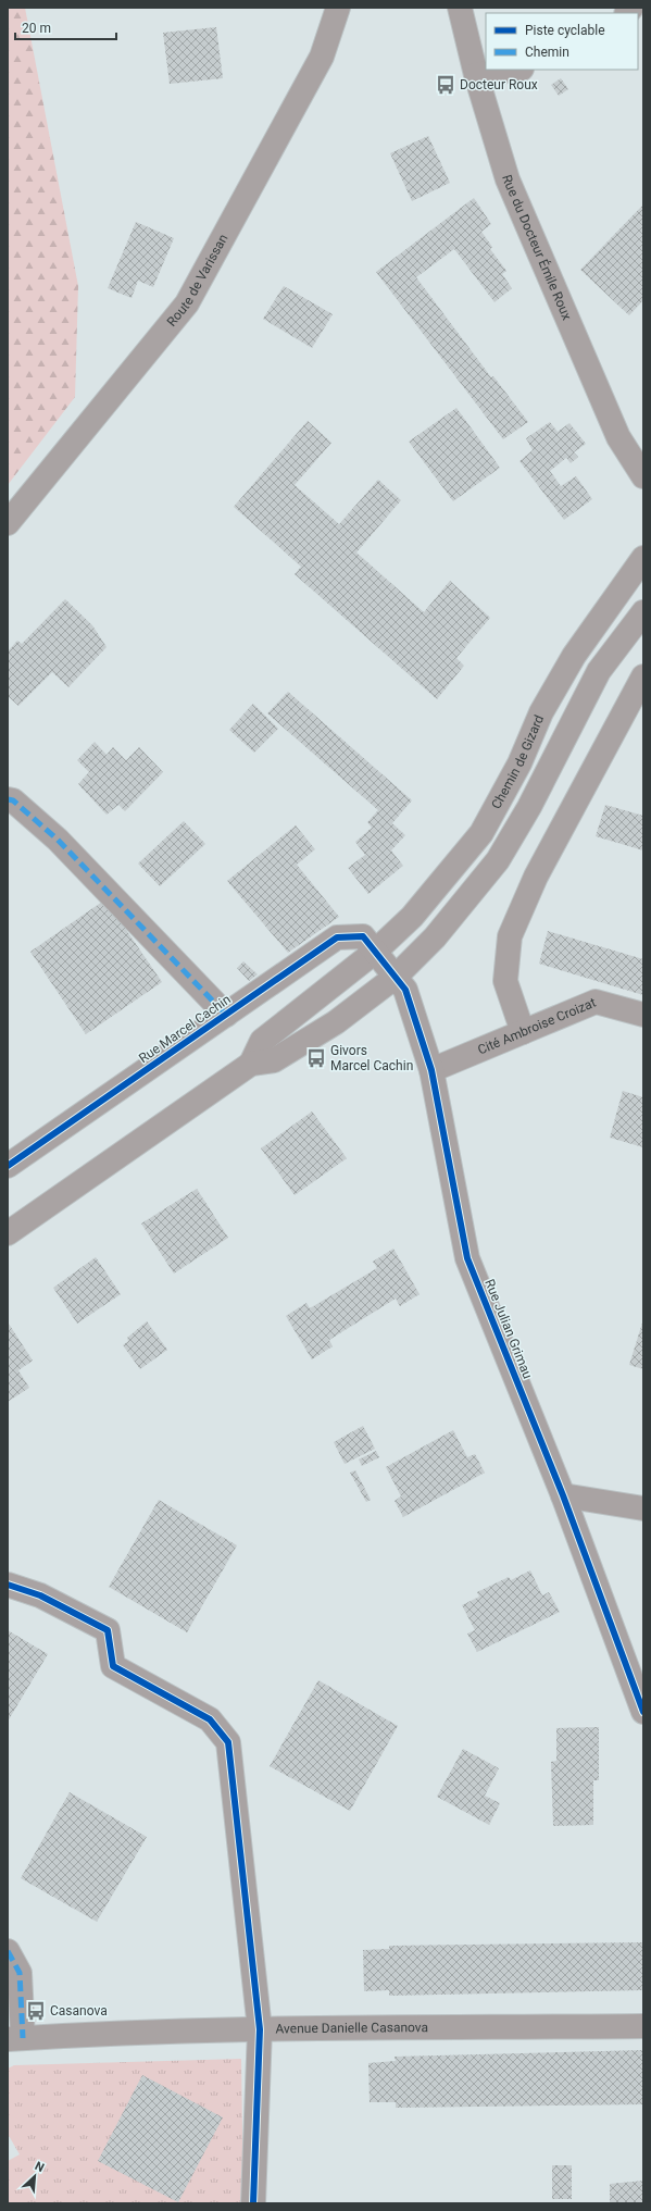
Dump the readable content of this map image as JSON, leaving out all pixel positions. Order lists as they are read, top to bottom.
{
  "streets": {
    "street": [
      "Rue du Docteur Émile Roux",
      "Route de Varissan",
      "Chemin de Gizard",
      "Rue Marcel Cachin",
      "Cité Ambroise Croizat",
      "Rue Julian Grimau",
      "Avenue Danielle Casanova"
    ]
  },
  "crossings": [
    ["Chemin de Gizard", "Rue Marcel Cachin"],
    ["Chemin de Gizard", "Rue Julian Grimau"],
    ["Rue Marcel Cachin", "Rue Julian Grimau"],
    ["Cité Ambroise Croizat", "Rue Julian Grimau"]
  ],
  "places": {
    "bus stop": ["Docteur Roux", "Givors Marcel Cachin", "Casanova"]
  },
  "legend": ["Piste cyclable", "Chemin"],
  "scale_bar": "20 m",
  "north": "top right"
}
